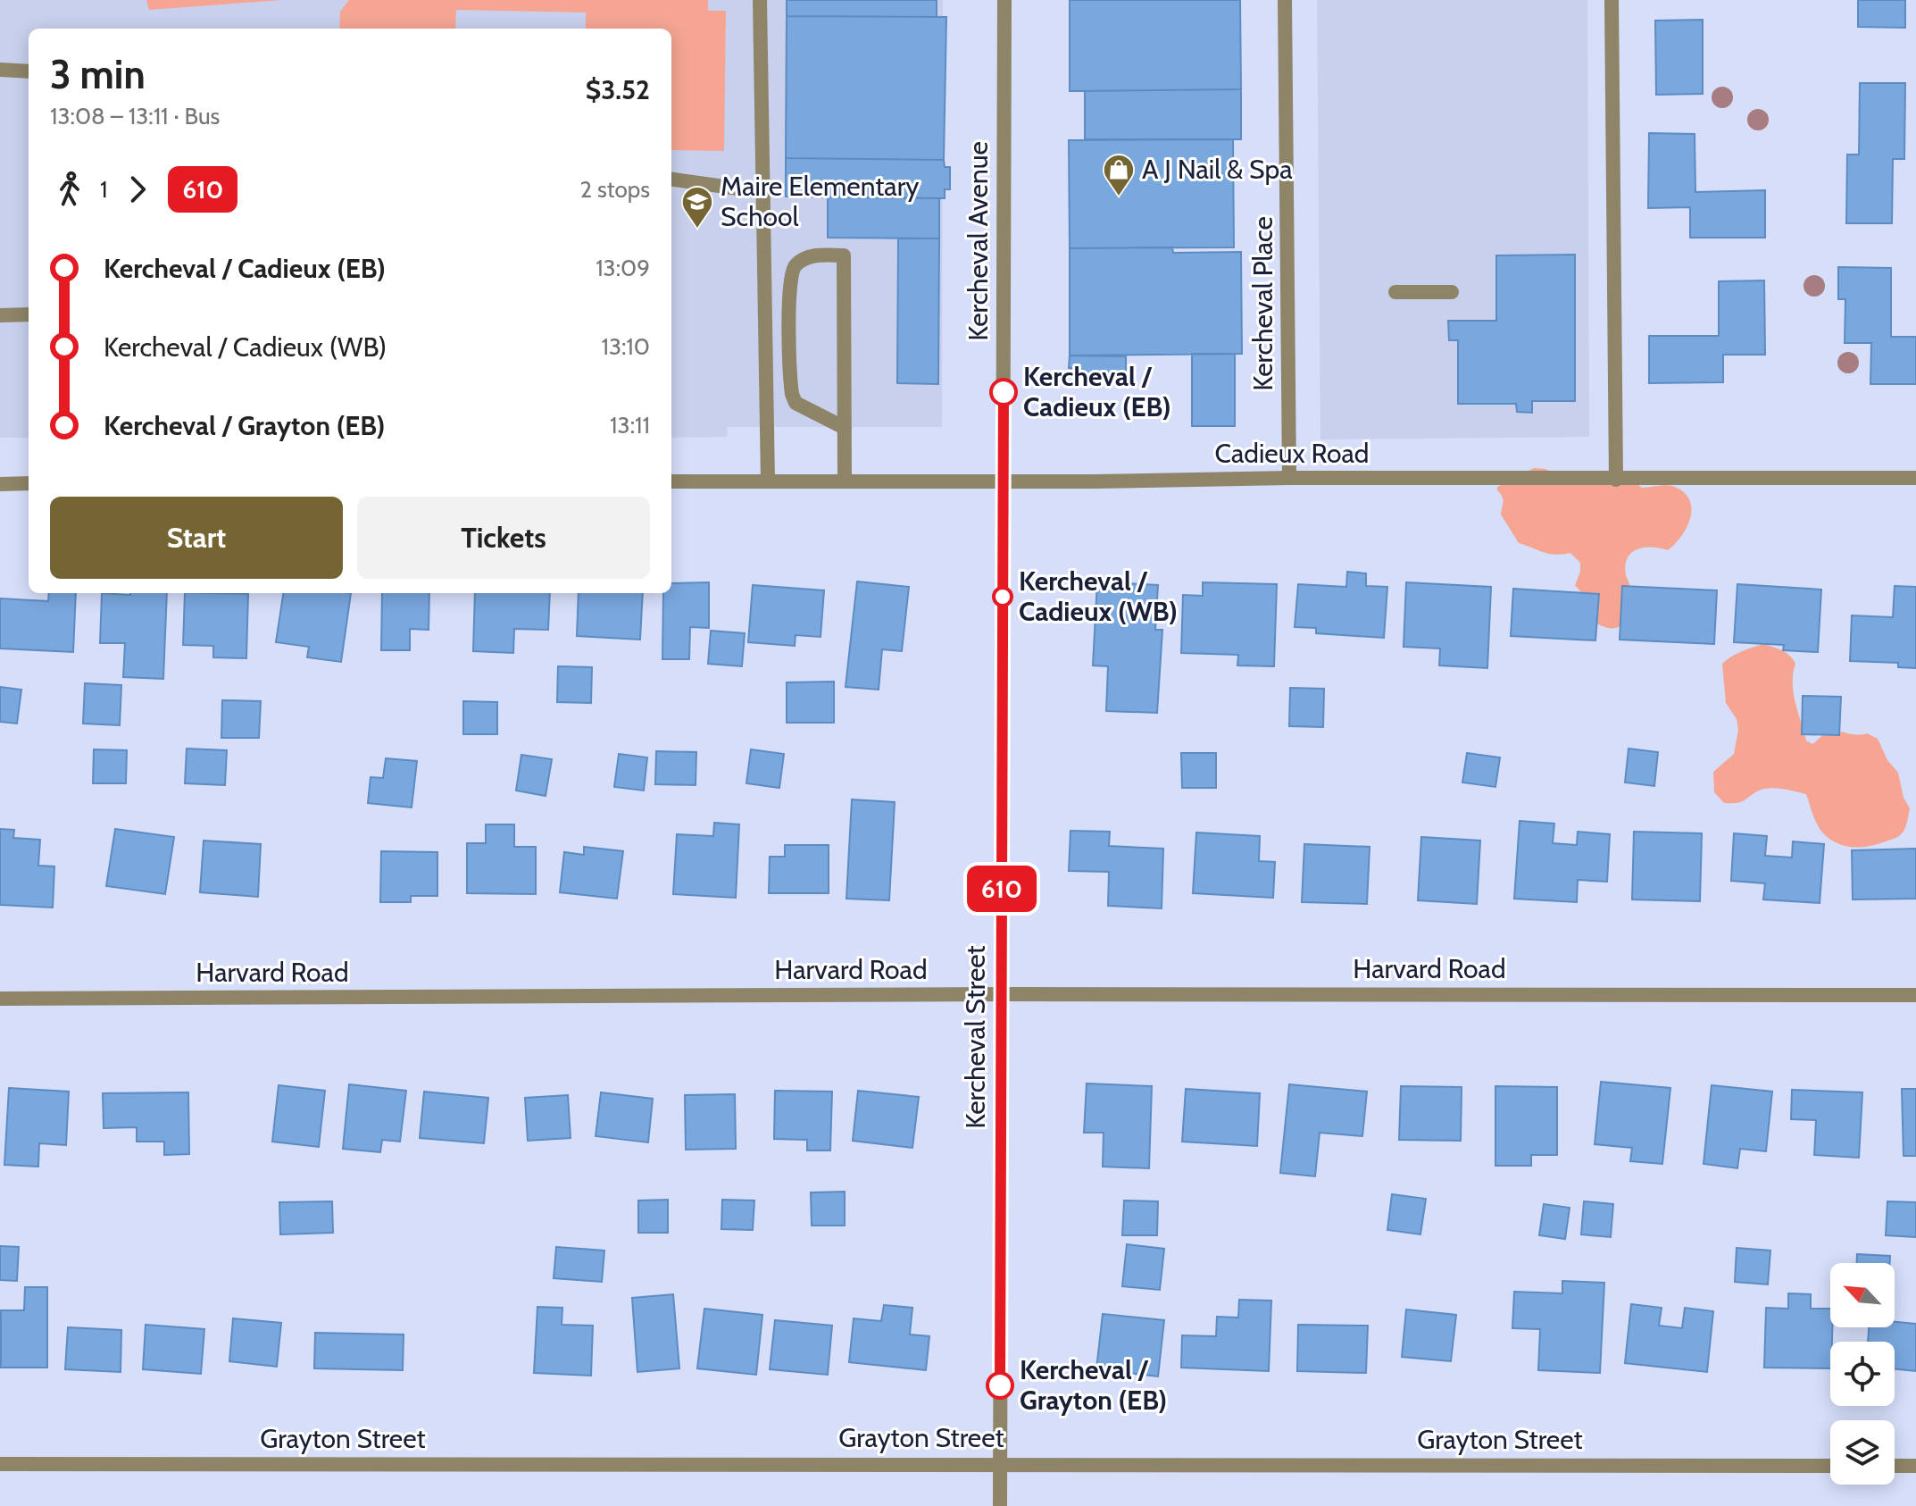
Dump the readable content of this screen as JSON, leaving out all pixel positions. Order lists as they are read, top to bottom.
{
  "streets": {
    "street": [
      "Kercheval Avenue",
      "Kercheval Place",
      "Cadieux Road",
      "Harvard Road",
      "Kercheval Street",
      "Grayton Street"
    ]
  },
  "crossings": [
    ["Kercheval Avenue", "Cadieux Road"],
    ["Kercheval Avenue", "Kercheval Street"],
    ["Kercheval Place", "Cadieux Road"],
    ["Cadieux Road", "Kercheval Street"],
    ["Harvard Road", "Kercheval Street"],
    ["Kercheval Street", "Grayton Street"]
  ],
  "places": {
    "shop": ["A J Nail & Spa"],
    "school or university": ["Maire Elementary School"],
    "other": ["Kercheval / Cadieux (EB)", "Kercheval / Cadieux (WB)", "Kercheval / Grayton (EB)"]
  },
  "lines": ["bus line 610"],
  "north": "top left",
  "page": {
    "on_map": "610",
    "heading": ["3 min", "13:08 – 13:11 · Bus", "$3.52"],
    "legs": ["1", "610", "2 stops"],
    "list": [
      {
        "name": "Kercheval / Cadieux (EB)",
        "value": "13:09"
      },
      {
        "name": "Kercheval / Cadieux (WB)",
        "value": "13:10"
      },
      {
        "name": "Kercheval / Grayton (EB)",
        "value": "13:11"
      }
    ],
    "buttons": ["Start", "Tickets"]
  }
}
